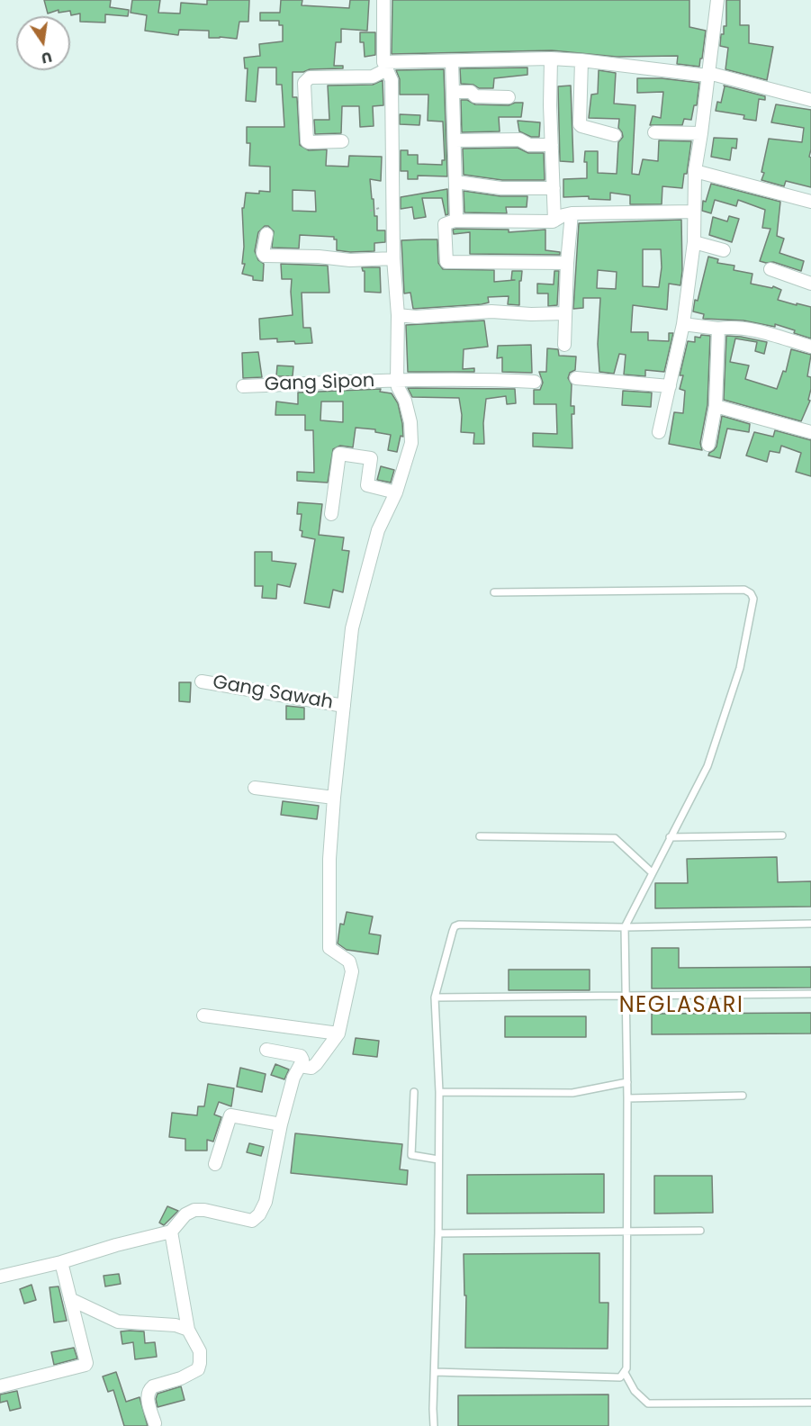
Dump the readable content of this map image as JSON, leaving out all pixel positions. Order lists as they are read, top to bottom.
{
  "streets": {
    "street": ["Gang Sipon", "Gang Sawah"]
  },
  "districts": ["NEGLASARI"],
  "north": "bottom"
}
